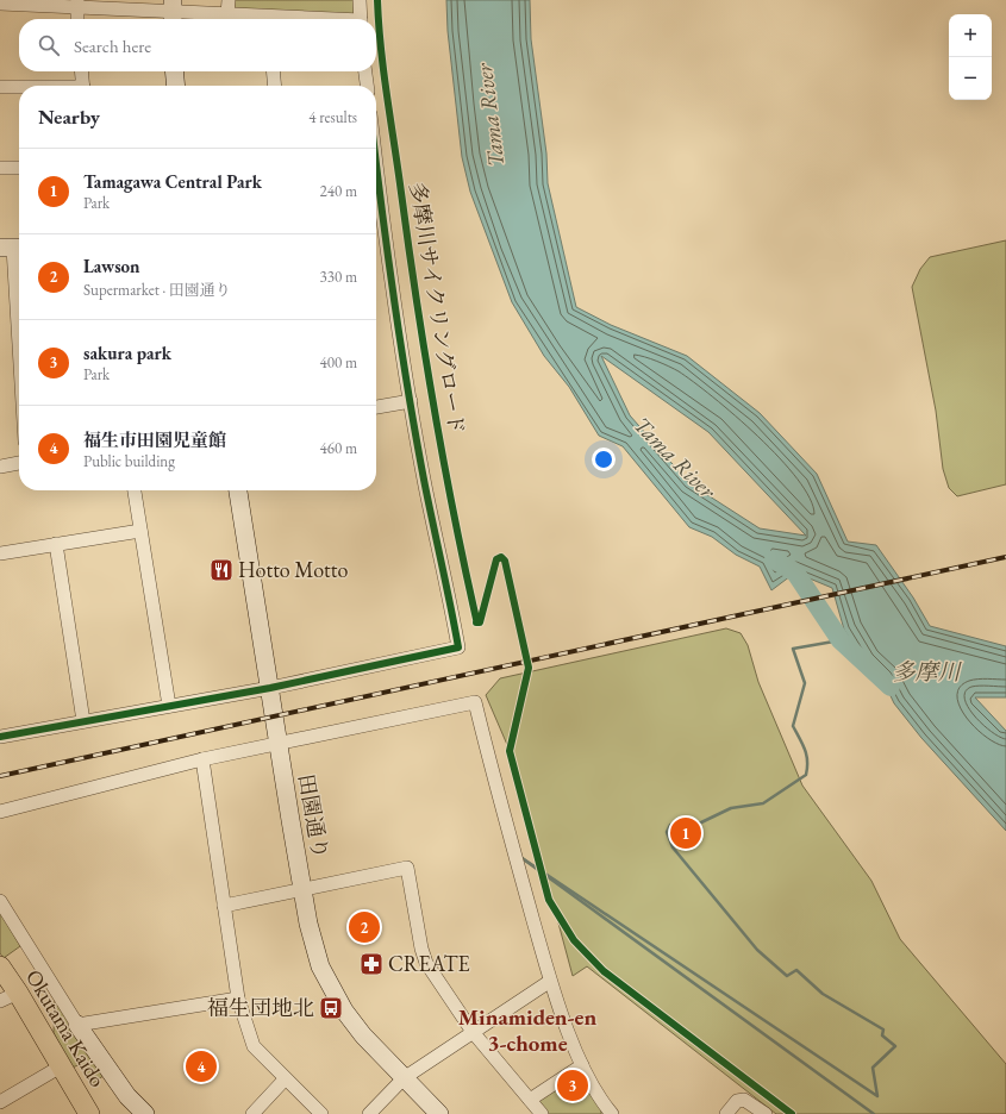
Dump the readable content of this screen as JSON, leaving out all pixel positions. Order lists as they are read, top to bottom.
{
  "streets": {
    "main road": ["Okutama Kaido"],
    "street": ["田園通り"],
    "cycle path": ["多摩川サイクリングロード"]
  },
  "districts": ["Minamiden-en 3-chome"],
  "water": ["Tama River", "多摩川"],
  "places": {
    "restaurant": ["Hotto Motto"],
    "pharmacy": ["CREATE"],
    "bus stop": ["福生団地北"]
  },
  "page": {
    "map_buttons": ["+", "−"],
    "search": "Search here",
    "heading": ["Nearby", "4 results"],
    "list": [
      {
        "mark": "1",
        "name": "Tamagawa Central Park",
        "note": "Park",
        "value": "240 m"
      },
      {
        "mark": "2",
        "name": "Lawson",
        "note": "Supermarket · 田園通り",
        "value": "330 m"
      },
      {
        "mark": "3",
        "name": "sakura park",
        "note": "Park",
        "value": "400 m"
      },
      {
        "mark": "4",
        "name": "福生市田園児童館",
        "note": "Public building",
        "value": "460 m"
      }
    ],
    "pins": [
      "1",
      "2",
      "4",
      "3"
    ]
  }
}
